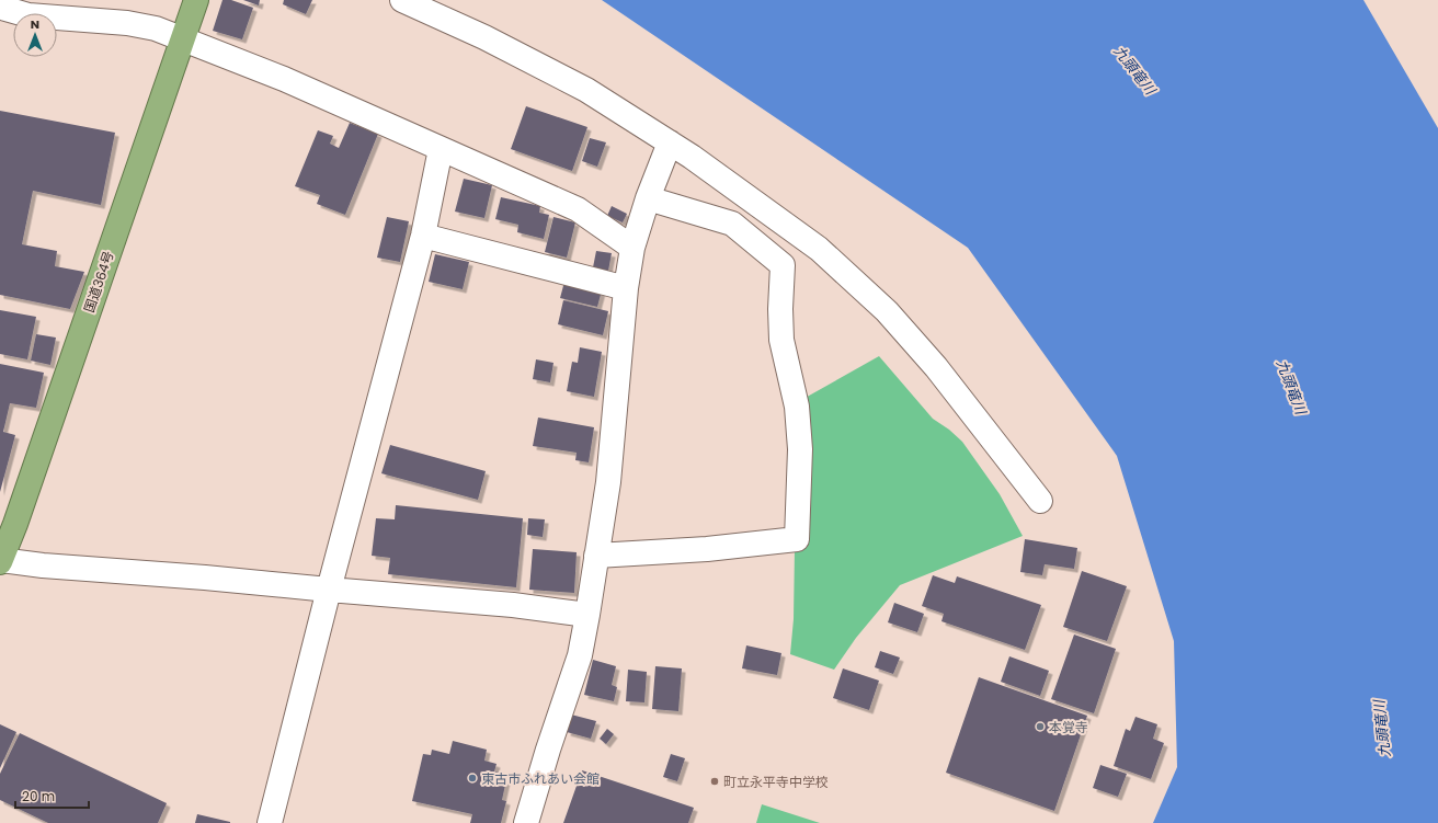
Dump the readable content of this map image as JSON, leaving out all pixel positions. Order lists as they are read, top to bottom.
{
  "streets": {
    "highway": ["国道364号"]
  },
  "water": ["九頭竜川"],
  "places": ["本覚寺", "東古市ふれあい会館", "町立永平寺中学校"],
  "scale_bar": "20 m",
  "north": "top"
}
